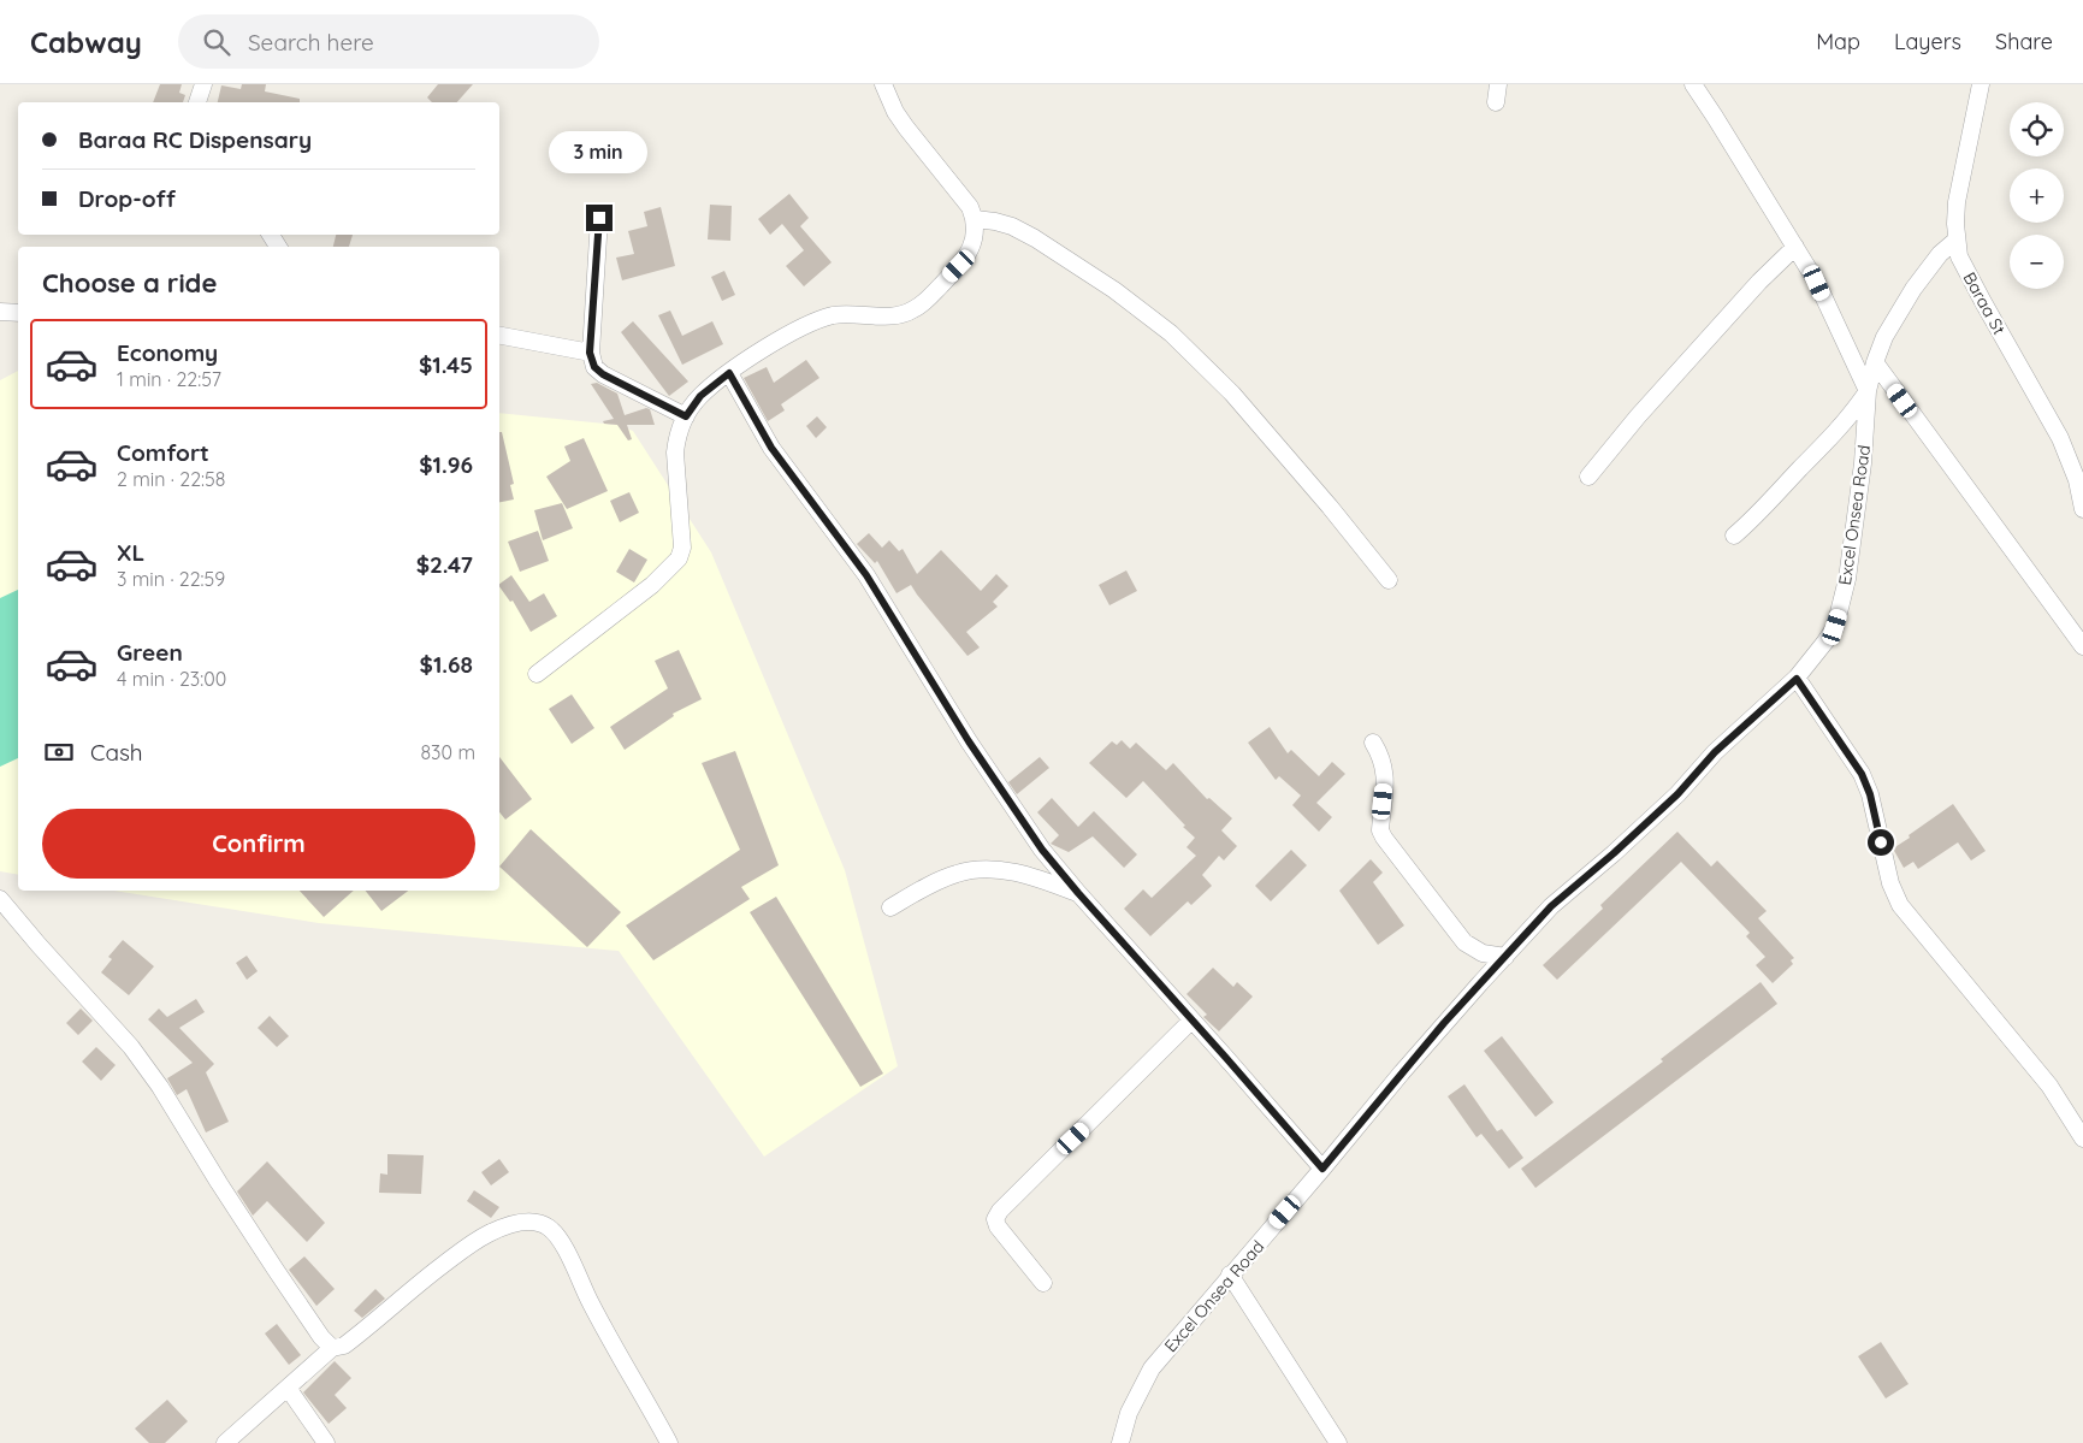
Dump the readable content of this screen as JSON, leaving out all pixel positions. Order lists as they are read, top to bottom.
{
  "streets": {
    "street": ["Baraa St", "Excel Onsea Road"]
  },
  "crossings": [
    ["Baraa St", "Excel Onsea Road"]
  ],
  "page": {
    "header": "Cabway",
    "search": "Search here",
    "nav": ["Map", "Layers", "Share"],
    "map_buttons": ["+", "−"],
    "banner": ["Baraa RC Dispensary", "Drop-off"],
    "bubble": "3 min",
    "heading": "Choose a ride",
    "list": [
      {
        "name": "Economy",
        "note": "1 min · 22:57",
        "value": "$1.45"
      },
      {
        "name": "Comfort",
        "note": "2 min · 22:58",
        "value": "$1.96"
      },
      {
        "name": "XL",
        "note": "3 min · 22:59",
        "value": "$2.47"
      },
      {
        "name": "Green",
        "note": "4 min · 23:00",
        "value": "$1.68"
      }
    ],
    "pay": ["Cash", "830 m"],
    "buttons": "Confirm"
  }
}
